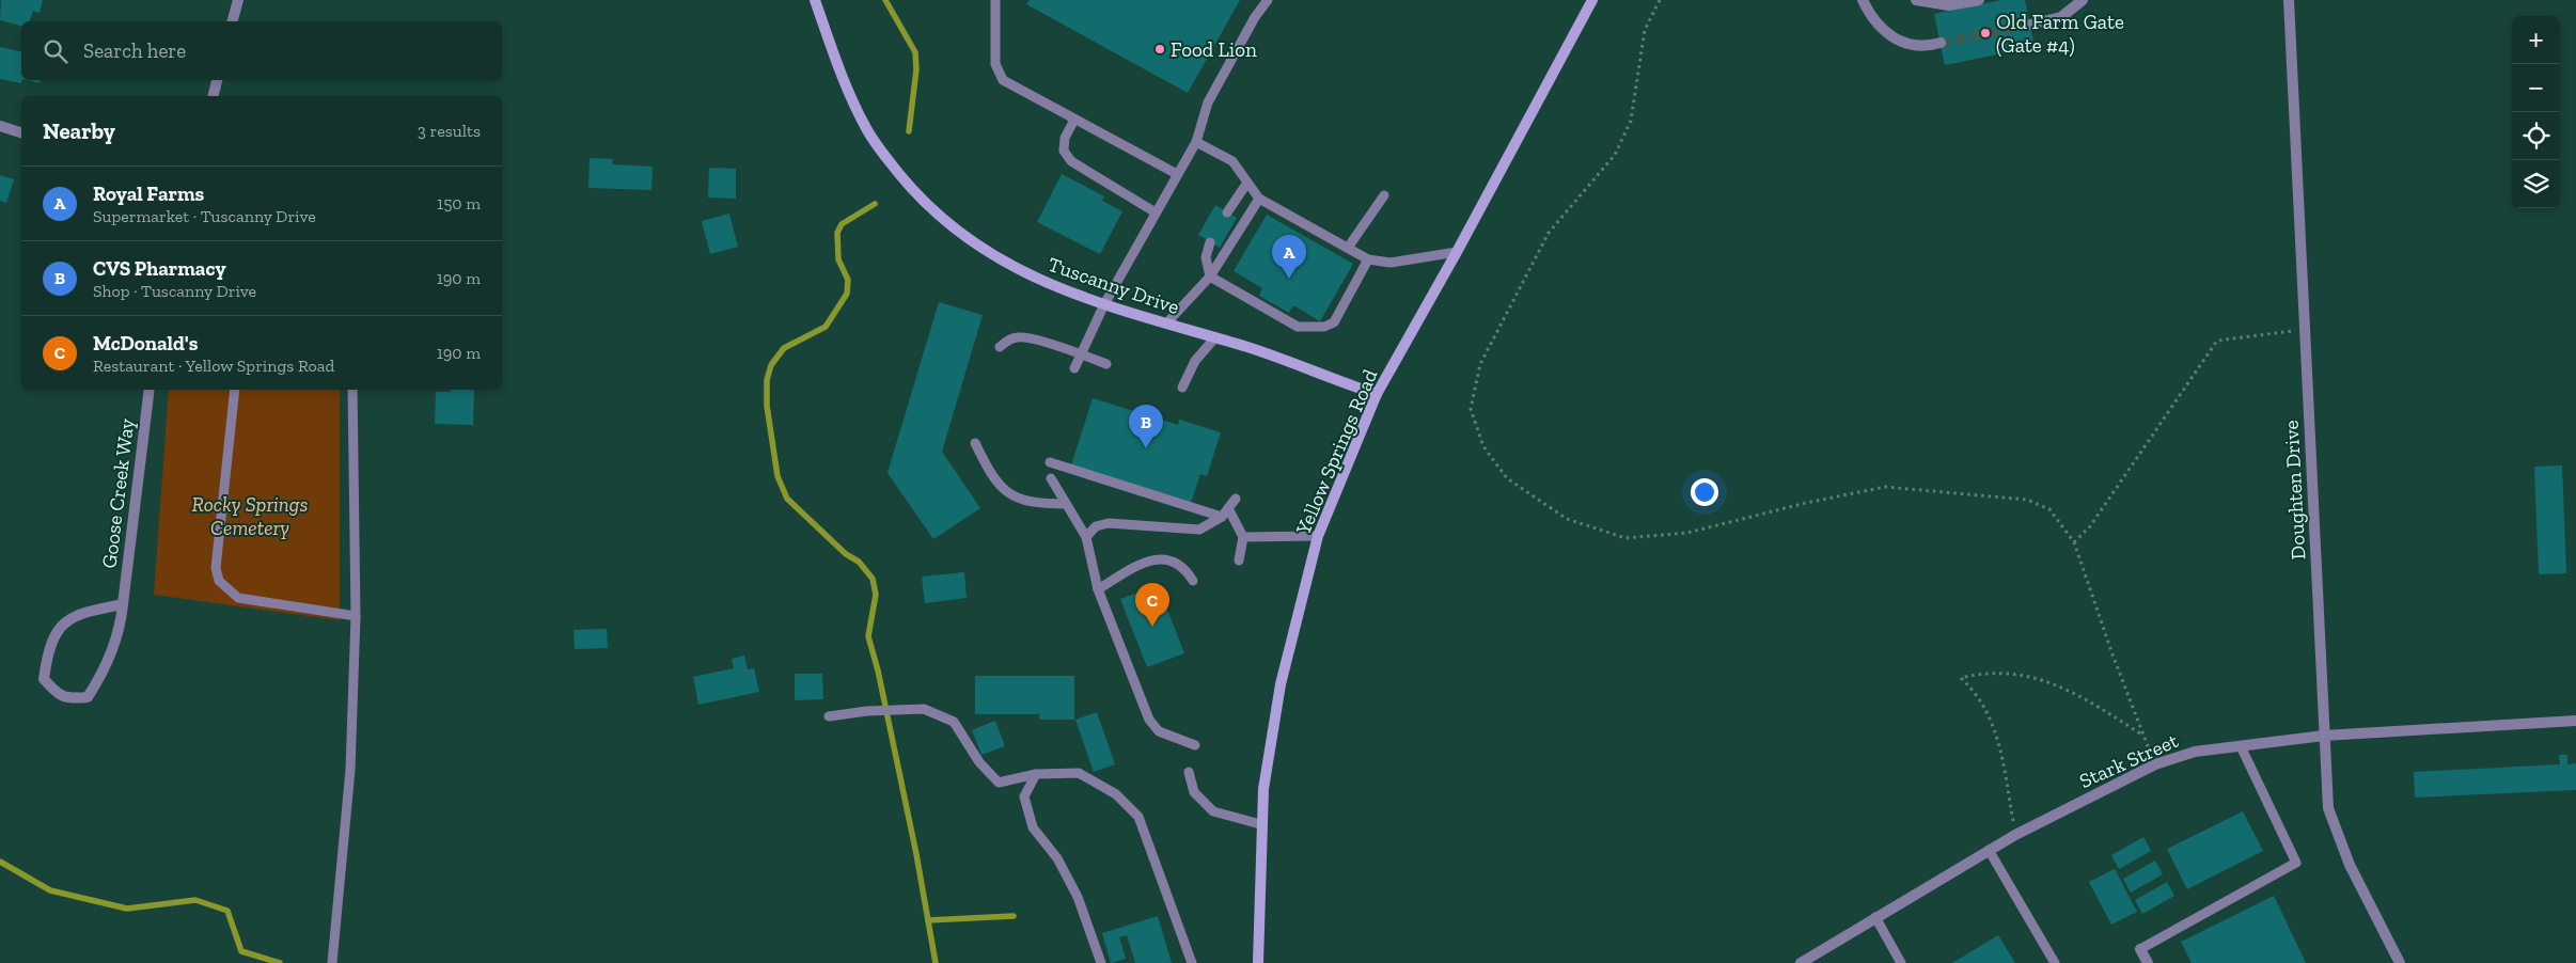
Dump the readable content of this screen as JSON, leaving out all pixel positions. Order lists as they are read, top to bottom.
{
  "streets": {
    "main road": ["Tuscanny Drive", "Yellow Springs Road"],
    "street": ["Doughten Drive", "Goose Creek Way", "Stark Street"]
  },
  "crossings": [
    ["Tuscanny Drive", "Yellow Springs Road"],
    ["Doughten Drive", "Stark Street"]
  ],
  "parks": ["Rocky Springs Cemetery"],
  "places": ["Old Farm Gate (Gate #4)", "Food Lion"],
  "page": {
    "map_buttons": ["+", "−"],
    "search": "Search here",
    "heading": ["Nearby", "3 results"],
    "list": [
      {
        "mark": "A",
        "name": "Royal Farms",
        "note": "Supermarket · Tuscanny Drive",
        "value": "150 m"
      },
      {
        "mark": "B",
        "name": "CVS Pharmacy",
        "note": "Shop · Tuscanny Drive",
        "value": "190 m"
      },
      {
        "mark": "C",
        "name": "McDonald's",
        "note": "Restaurant · Yellow Springs Road",
        "value": "190 m"
      }
    ],
    "pins": ["A", "B", "C"]
  }
}
